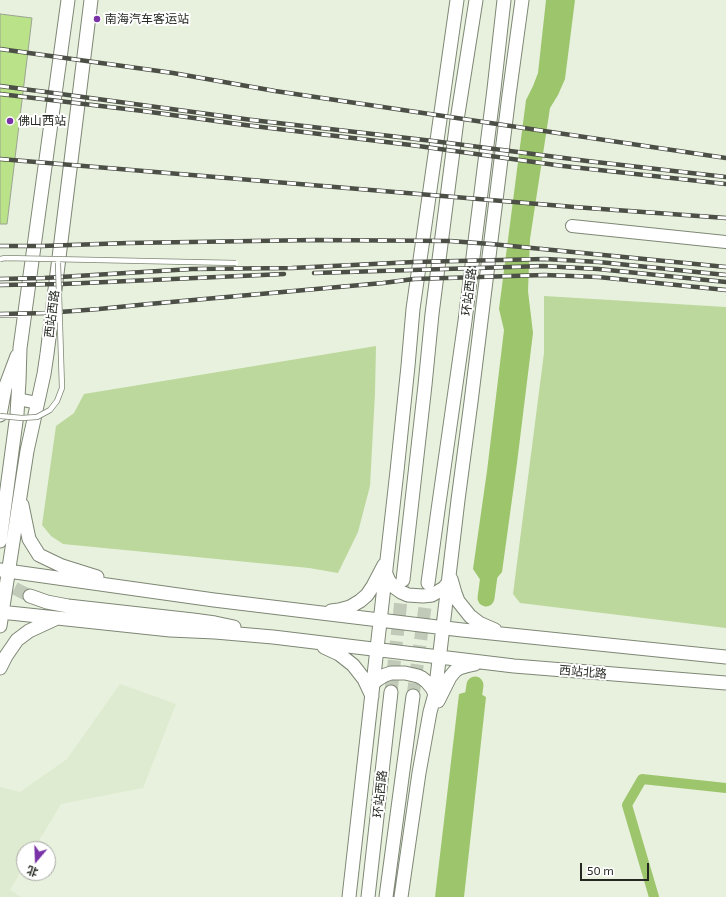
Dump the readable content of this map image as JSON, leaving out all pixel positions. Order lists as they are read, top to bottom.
{
  "streets": {
    "main road": ["环站西路", "西站西路", "西站北路"]
  },
  "places": ["南海汽车客运站", "佛山西站"],
  "scale_bar": "50 m",
  "north": "bottom"
}
